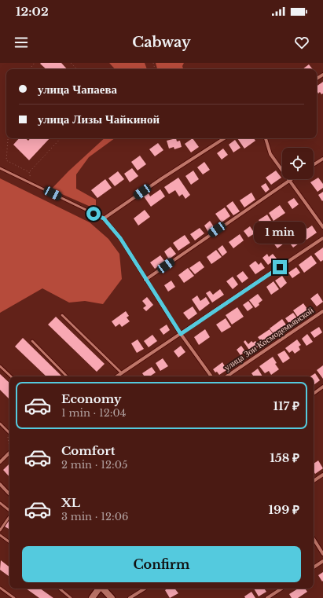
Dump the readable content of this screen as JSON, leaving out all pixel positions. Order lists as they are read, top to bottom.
{
  "streets": {
    "street": ["улица Зои Космодемьянской"]
  },
  "page": {
    "status": "12:02",
    "header": "Cabway",
    "banner": ["улица Чапаева", "улица Лизы Чайкиной"],
    "bubble": "1 min",
    "list": [
      {
        "name": "Economy",
        "note": "1 min · 12:04",
        "value": "117 ₽"
      },
      {
        "name": "Comfort",
        "note": "2 min · 12:05",
        "value": "158 ₽"
      },
      {
        "name": "XL",
        "note": "3 min · 12:06",
        "value": "199 ₽"
      }
    ],
    "buttons": "Confirm"
  }
}
